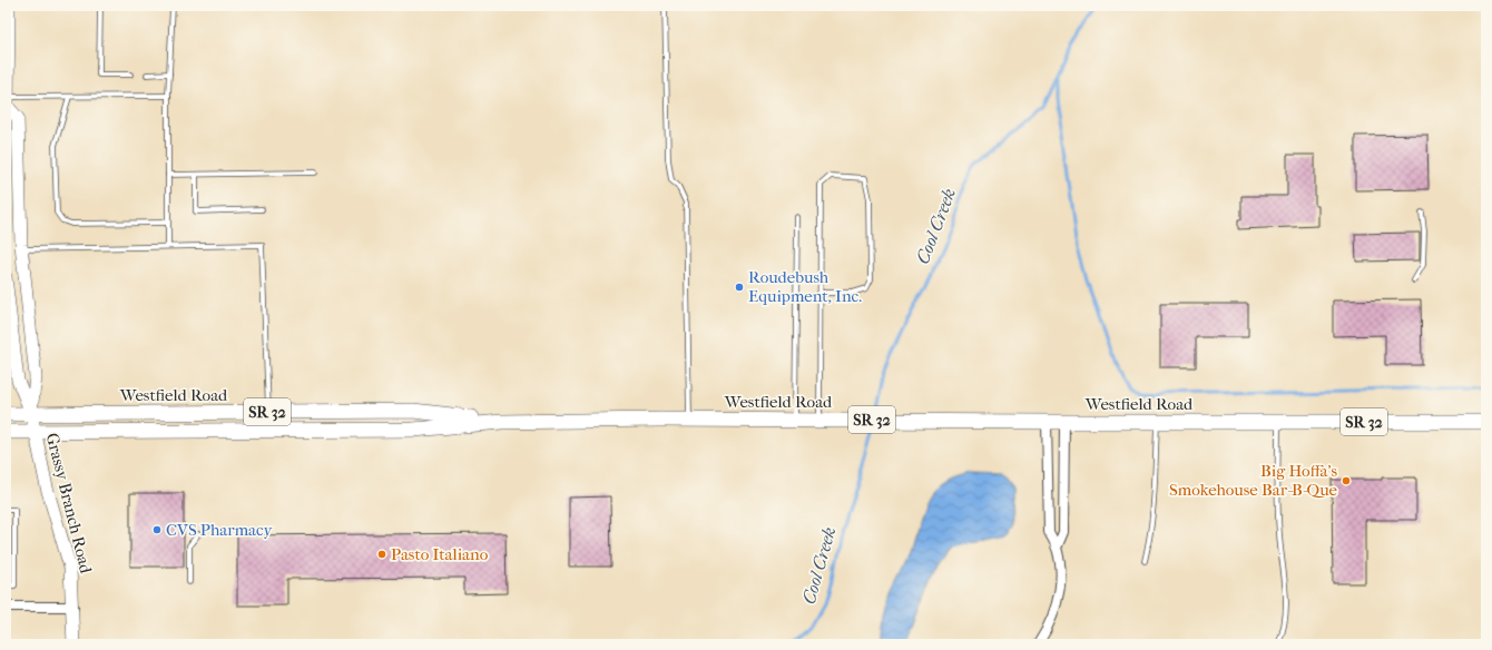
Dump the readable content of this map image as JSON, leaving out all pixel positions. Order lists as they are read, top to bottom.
{
  "streets": {
    "main road": ["Westfield Road", "SR 32"],
    "street": ["Grassy Branch Road"]
  },
  "crossings": [
    ["Westfield Road", "SR 32"],
    ["Westfield Road", "Grassy Branch Road"]
  ],
  "water": ["Cool Creek"],
  "places": [
    "Roudebush Equipment, Inc.",
    "Big Hoffa's Smokehouse Bar-B-Que",
    "CVS Pharmacy",
    "Pasto Italiano"
  ]
}
